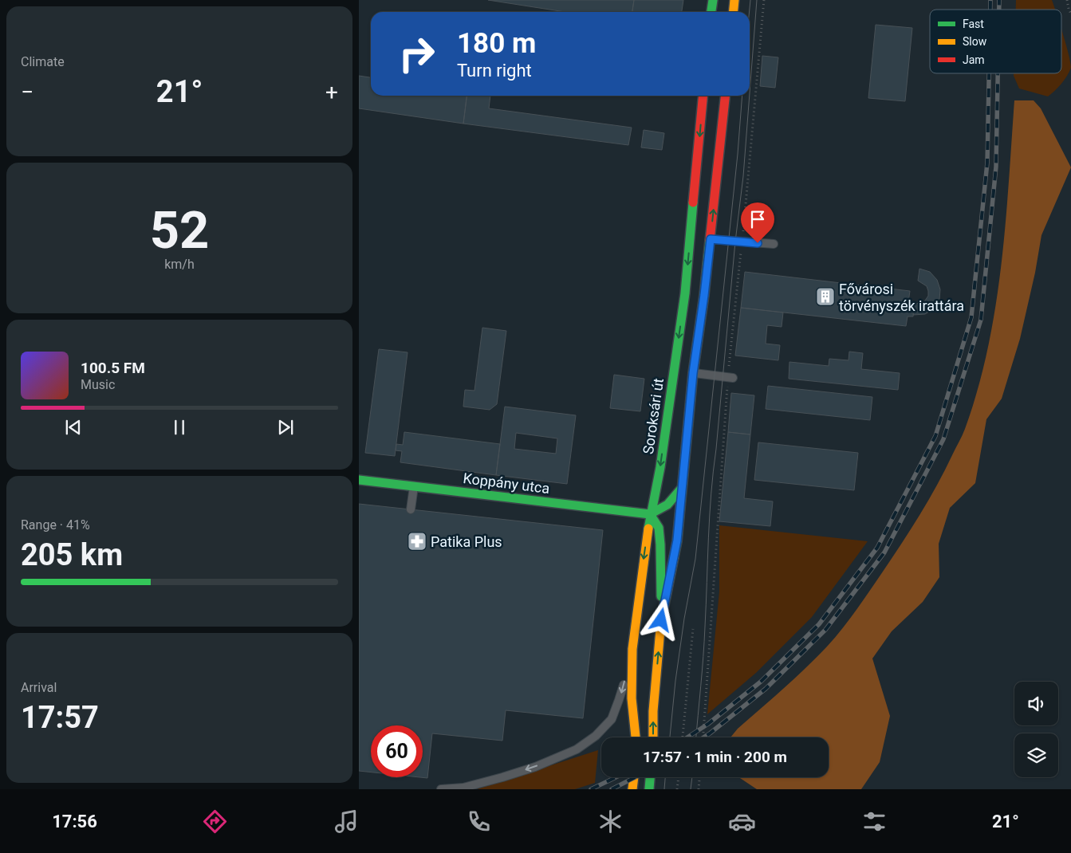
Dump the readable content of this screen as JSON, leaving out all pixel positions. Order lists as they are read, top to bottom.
{
  "streets": {
    "main road": ["Soroksári út", "Koppány utca"]
  },
  "crossings": [
    ["Soroksári út", "Koppány utca"]
  ],
  "places": {
    "building": ["Fővárosi törvényszék irattára"],
    "pharmacy": ["Patika Plus"]
  },
  "legend": ["Fast", "Slow", "Jam"],
  "page": {
    "tile": [
      "Climate",
      ["52", "km/h"],
      ["Range · 41%", "205 km"],
      ["Arrival", "17:57"]
    ],
    "turn": ["180 m", "Turn right"],
    "heat": ["−", "21°", "+"],
    "song": ["100.5 FM", "Music"],
    "limit": "60",
    "trip": "17:57 · 1 min · 200 m",
    "tabs": ["17:56", "21°"]
  }
}
